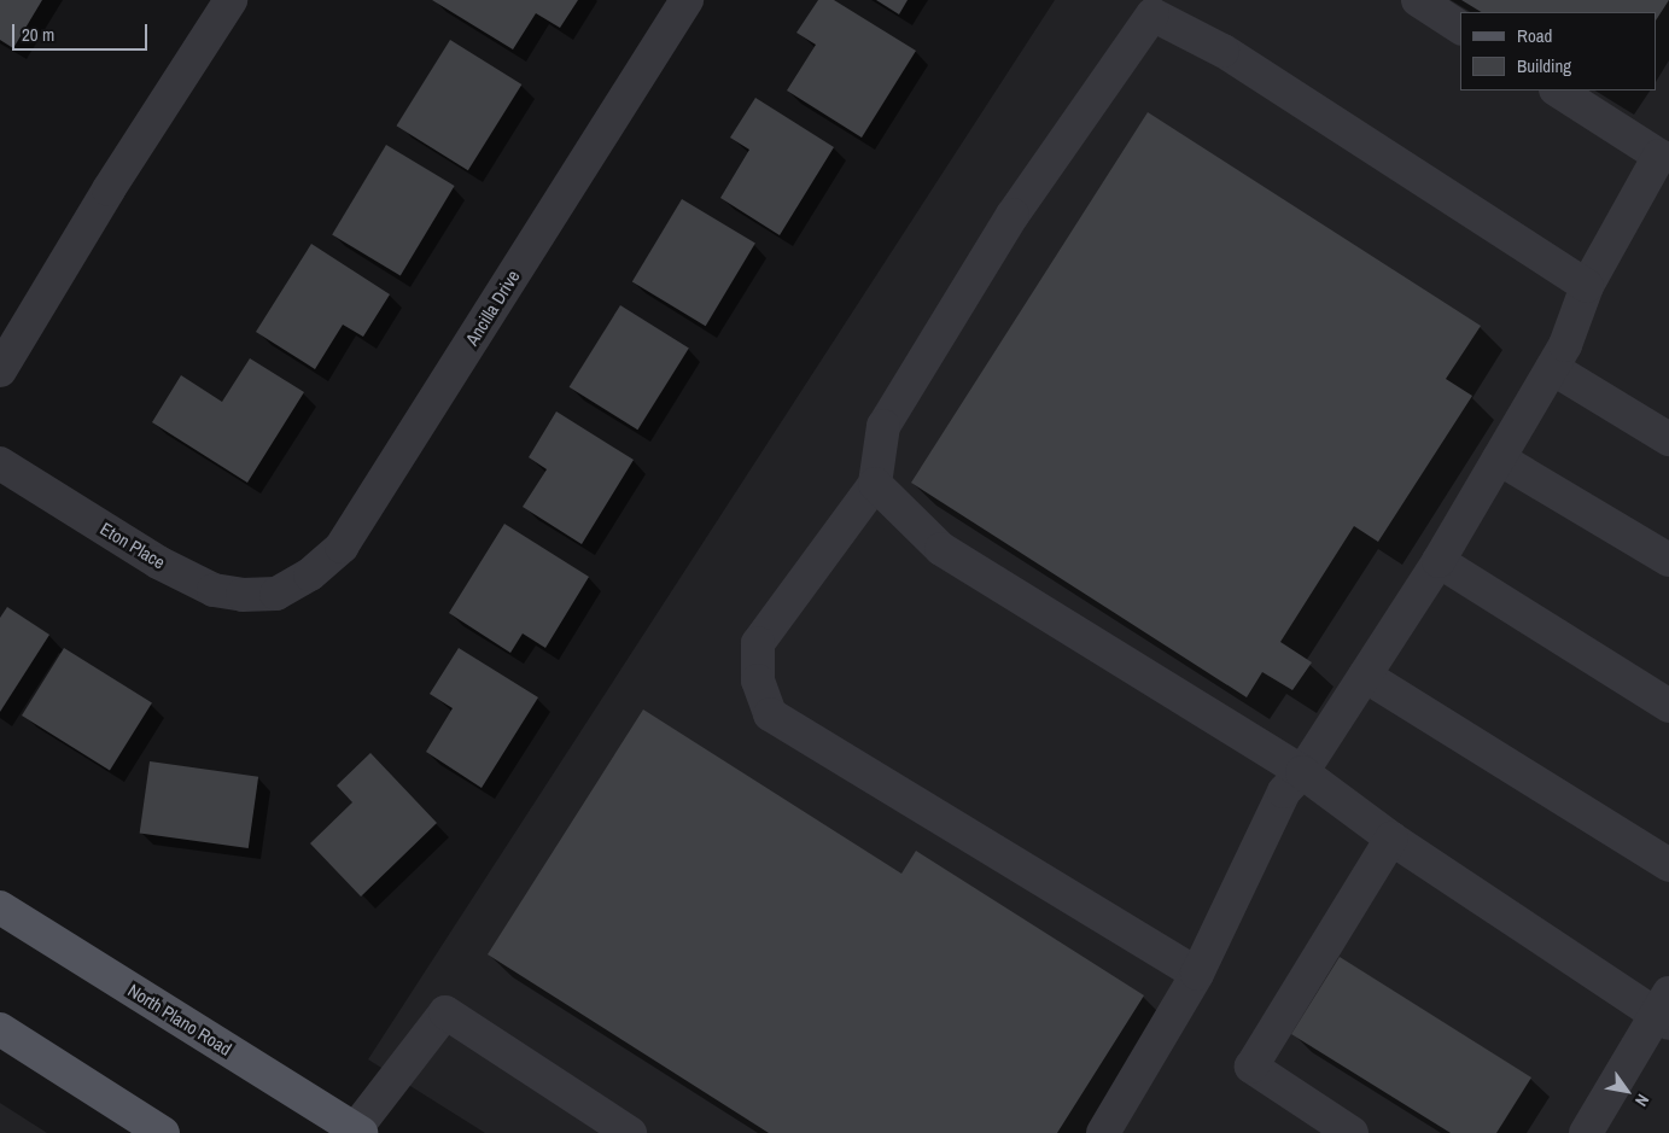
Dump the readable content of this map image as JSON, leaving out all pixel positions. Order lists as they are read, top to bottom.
{
  "streets": {
    "main road": ["North Plano Road"],
    "street": ["Ancilla Drive", "Eton Place"]
  },
  "crossings": [
    ["Ancilla Drive", "Eton Place"]
  ],
  "legend": ["Road", "Building"],
  "scale_bar": "20 m",
  "north": "bottom right"
}
